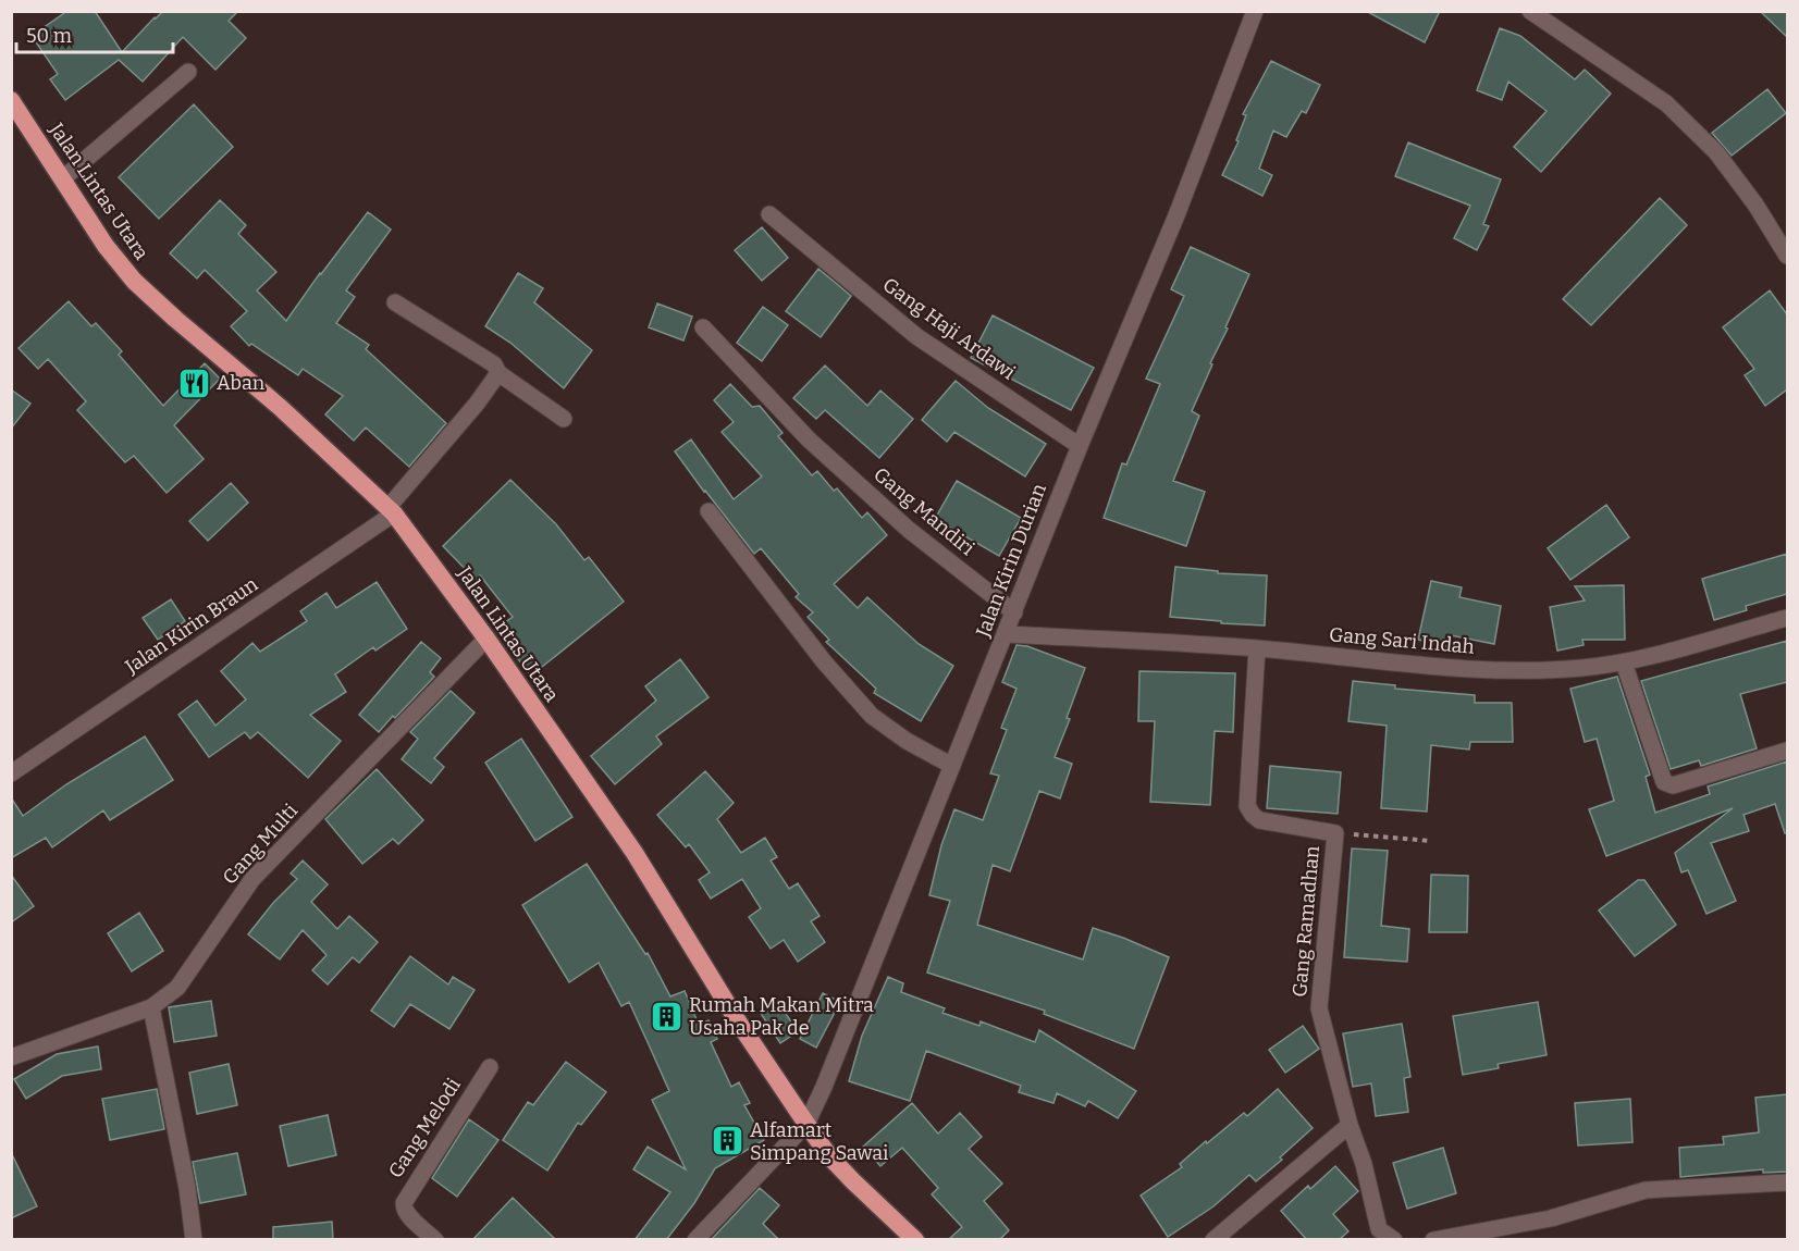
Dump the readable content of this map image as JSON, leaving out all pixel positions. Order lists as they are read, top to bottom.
{
  "streets": {
    "highway": ["Jalan Lintas Utara"],
    "street": [
      "Gang Haji Ardawi",
      "Gang Mandiri",
      "Jalan Kirin Durian",
      "Jalan Kirin Braun",
      "Gang Sari Indah",
      "Gang Multi",
      "Gang Ramadhan",
      "Gang Melodi"
    ]
  },
  "crossings": [
    ["Jalan Lintas Utara", "Jalan Kirin Durian"],
    ["Jalan Lintas Utara", "Jalan Kirin Braun"],
    ["Jalan Lintas Utara", "Gang Multi"],
    ["Gang Haji Ardawi", "Jalan Kirin Durian"],
    ["Gang Mandiri", "Jalan Kirin Durian"],
    ["Jalan Kirin Durian", "Gang Sari Indah"],
    ["Gang Sari Indah", "Gang Ramadhan"]
  ],
  "places": {
    "restaurant": ["Aban"],
    "building": ["Rumah Makan Mitra Usaha Pak de", "Alfamart Simpang Sawai"]
  },
  "scale_bar": "50 m"
}
